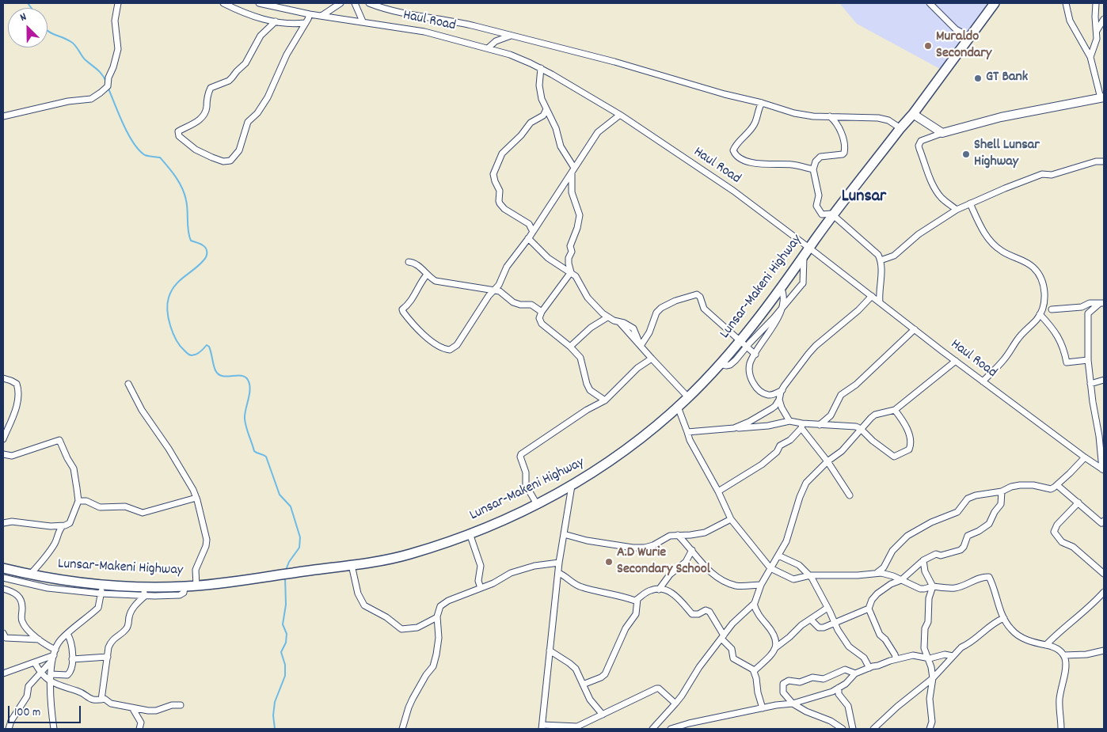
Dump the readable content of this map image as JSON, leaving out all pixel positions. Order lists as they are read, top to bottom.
{
  "streets": {
    "main road": ["Lunsar-Makeni Highway"],
    "street": ["Haul Road"]
  },
  "crossings": [
    ["Haul Road", "Lunsar-Makeni Highway"]
  ],
  "districts": ["Lunsar"],
  "places": [
    "Muraldo Secondary",
    "GT Bank",
    "Shell Lunsar Highway",
    "A.D Wurie Secondary School"
  ],
  "scale_bar": "100 m",
  "north": "top left"
}
